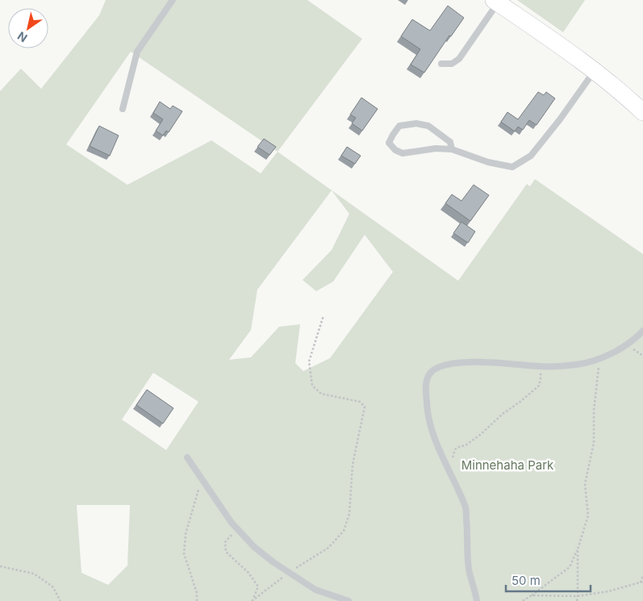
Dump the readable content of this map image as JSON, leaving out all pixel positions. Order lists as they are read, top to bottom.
{
  "parks": ["Minnehaha Park"],
  "scale_bar": "50 m",
  "north": "bottom left"
}
